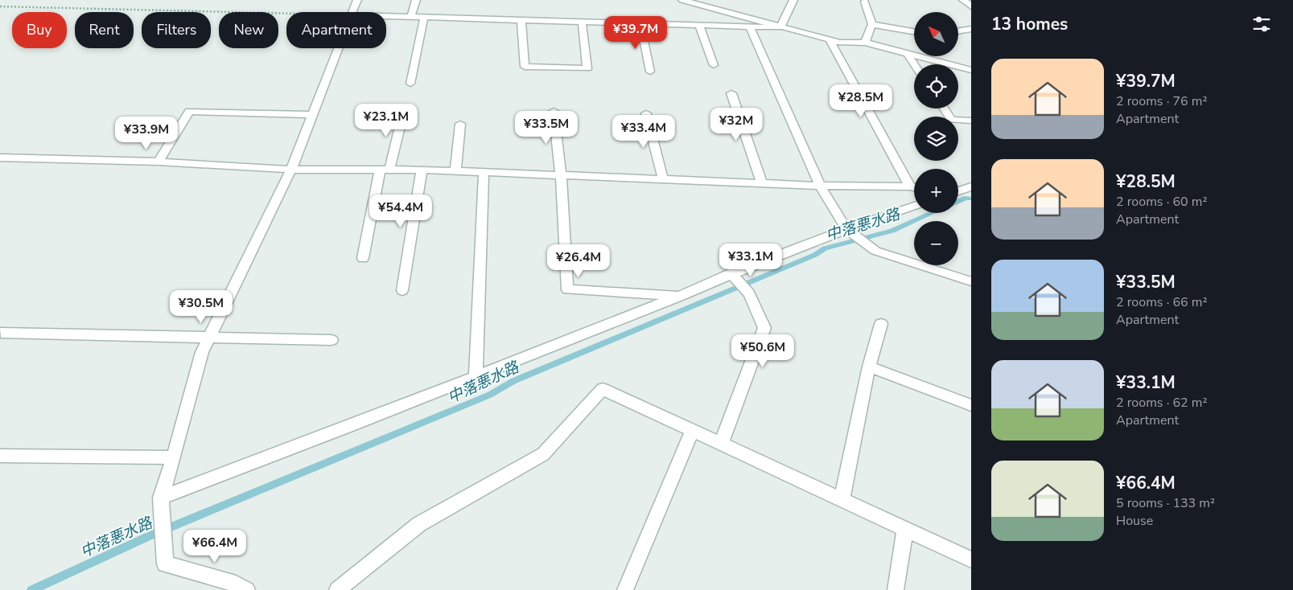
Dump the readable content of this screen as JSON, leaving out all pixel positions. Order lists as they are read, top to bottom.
{
  "water": ["中落悪水路"],
  "north": "top left",
  "page": {
    "heading": "13 homes",
    "map_buttons": ["+", "−"],
    "chip": [
      "Buy",
      "Rent",
      "Filters",
      "New",
      "Apartment"
    ],
    "price": [
      "¥39.7M",
      "¥28.5M",
      "¥23.1M",
      "¥32M",
      "¥33.5M",
      "¥33.4M",
      "¥33.9M",
      "¥54.4M",
      "¥33.1M",
      "¥26.4M",
      "¥30.5M",
      "¥50.6M",
      "¥66.4M"
    ],
    "list": [
      {
        "name": "¥39.7M",
        "note": "2 rooms · 76 m² · Apartment"
      },
      {
        "name": "¥28.5M",
        "note": "2 rooms · 60 m² · Apartment"
      },
      {
        "name": "¥33.5M",
        "note": "2 rooms · 66 m² · Apartment"
      },
      {
        "name": "¥33.1M",
        "note": "2 rooms · 62 m² · Apartment"
      },
      {
        "name": "¥66.4M",
        "note": "5 rooms · 133 m² · House"
      }
    ]
  }
}
